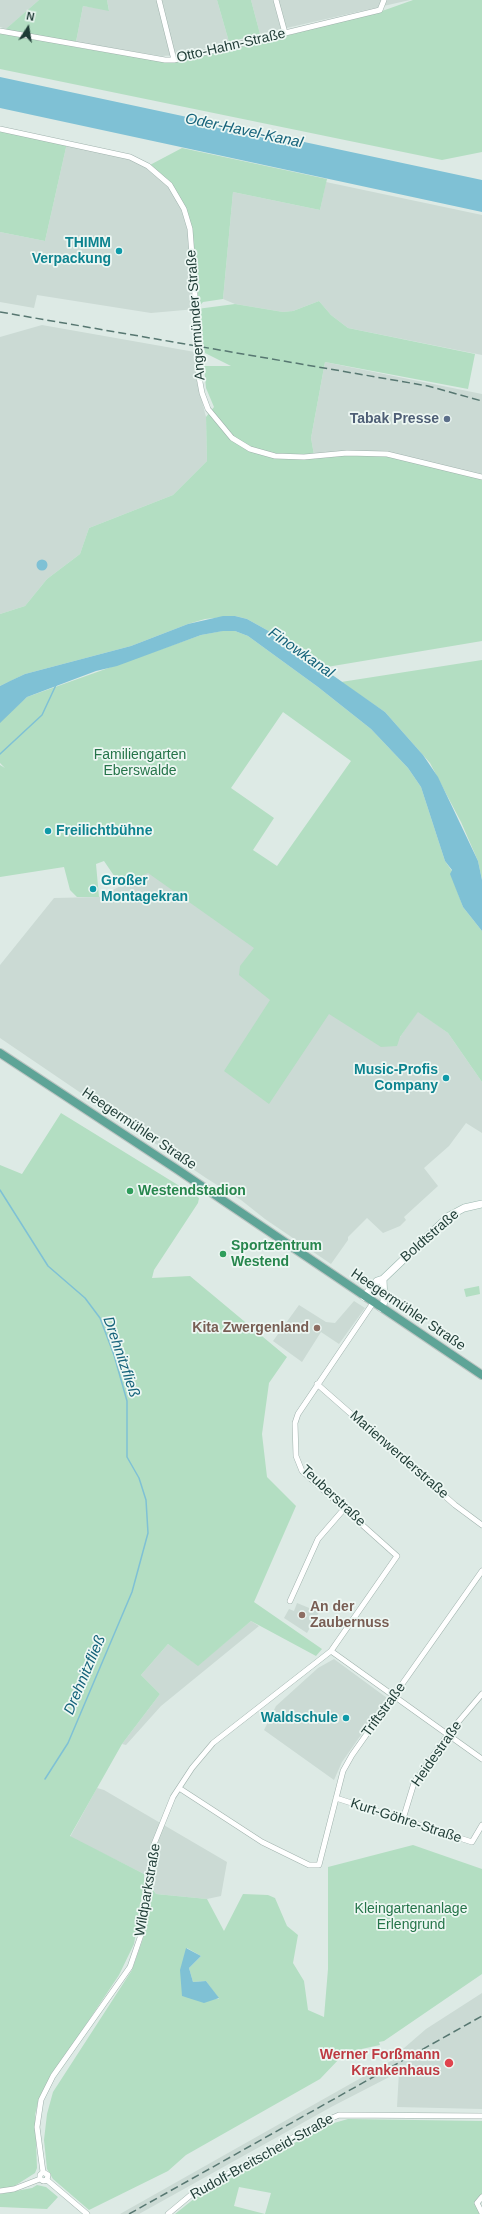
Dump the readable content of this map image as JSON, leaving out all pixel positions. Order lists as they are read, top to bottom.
{
  "streets": {
    "main road": ["Heegermühler Straße", "Boldtstraße"],
    "street": [
      "Otto-Hahn-Straße",
      "Angermünder Straße",
      "Marienwerderstraße",
      "Teuberstraße",
      "Triftstraße",
      "Heidestraße",
      "Kurt-Göhre-Straße",
      "Wildparkstraße",
      "Rudolf-Breitscheid-Straße"
    ]
  },
  "crossings": [
    ["Heegermühler Straße", "Boldtstraße"],
    ["Heegermühler Straße", "Teuberstraße"],
    ["Marienwerderstraße", "Teuberstraße"],
    ["Teuberstraße", "Wildparkstraße"],
    ["Triftstraße", "Kurt-Göhre-Straße"],
    ["Triftstraße", "Wildparkstraße"],
    ["Heidestraße", "Kurt-Göhre-Straße"]
  ],
  "water": ["Oder-Havel-Kanal", "Finowkanal", "Drehnitzfließ"],
  "parks": ["Familiengarten Eberswalde", "Kleingartenanlage Erlengrund"],
  "places": [
    "THIMM Verpackung",
    "Tabak Presse",
    "Freilichtbühne",
    "Großer Montagekran",
    "Music-Profis Company",
    "Westendstadion",
    "Sportzentrum Westend",
    "Kita Zwergenland",
    "An der Zaubernuss",
    "Waldschule",
    "Werner Forßmann Krankenhaus"
  ],
  "north": "top"
}
